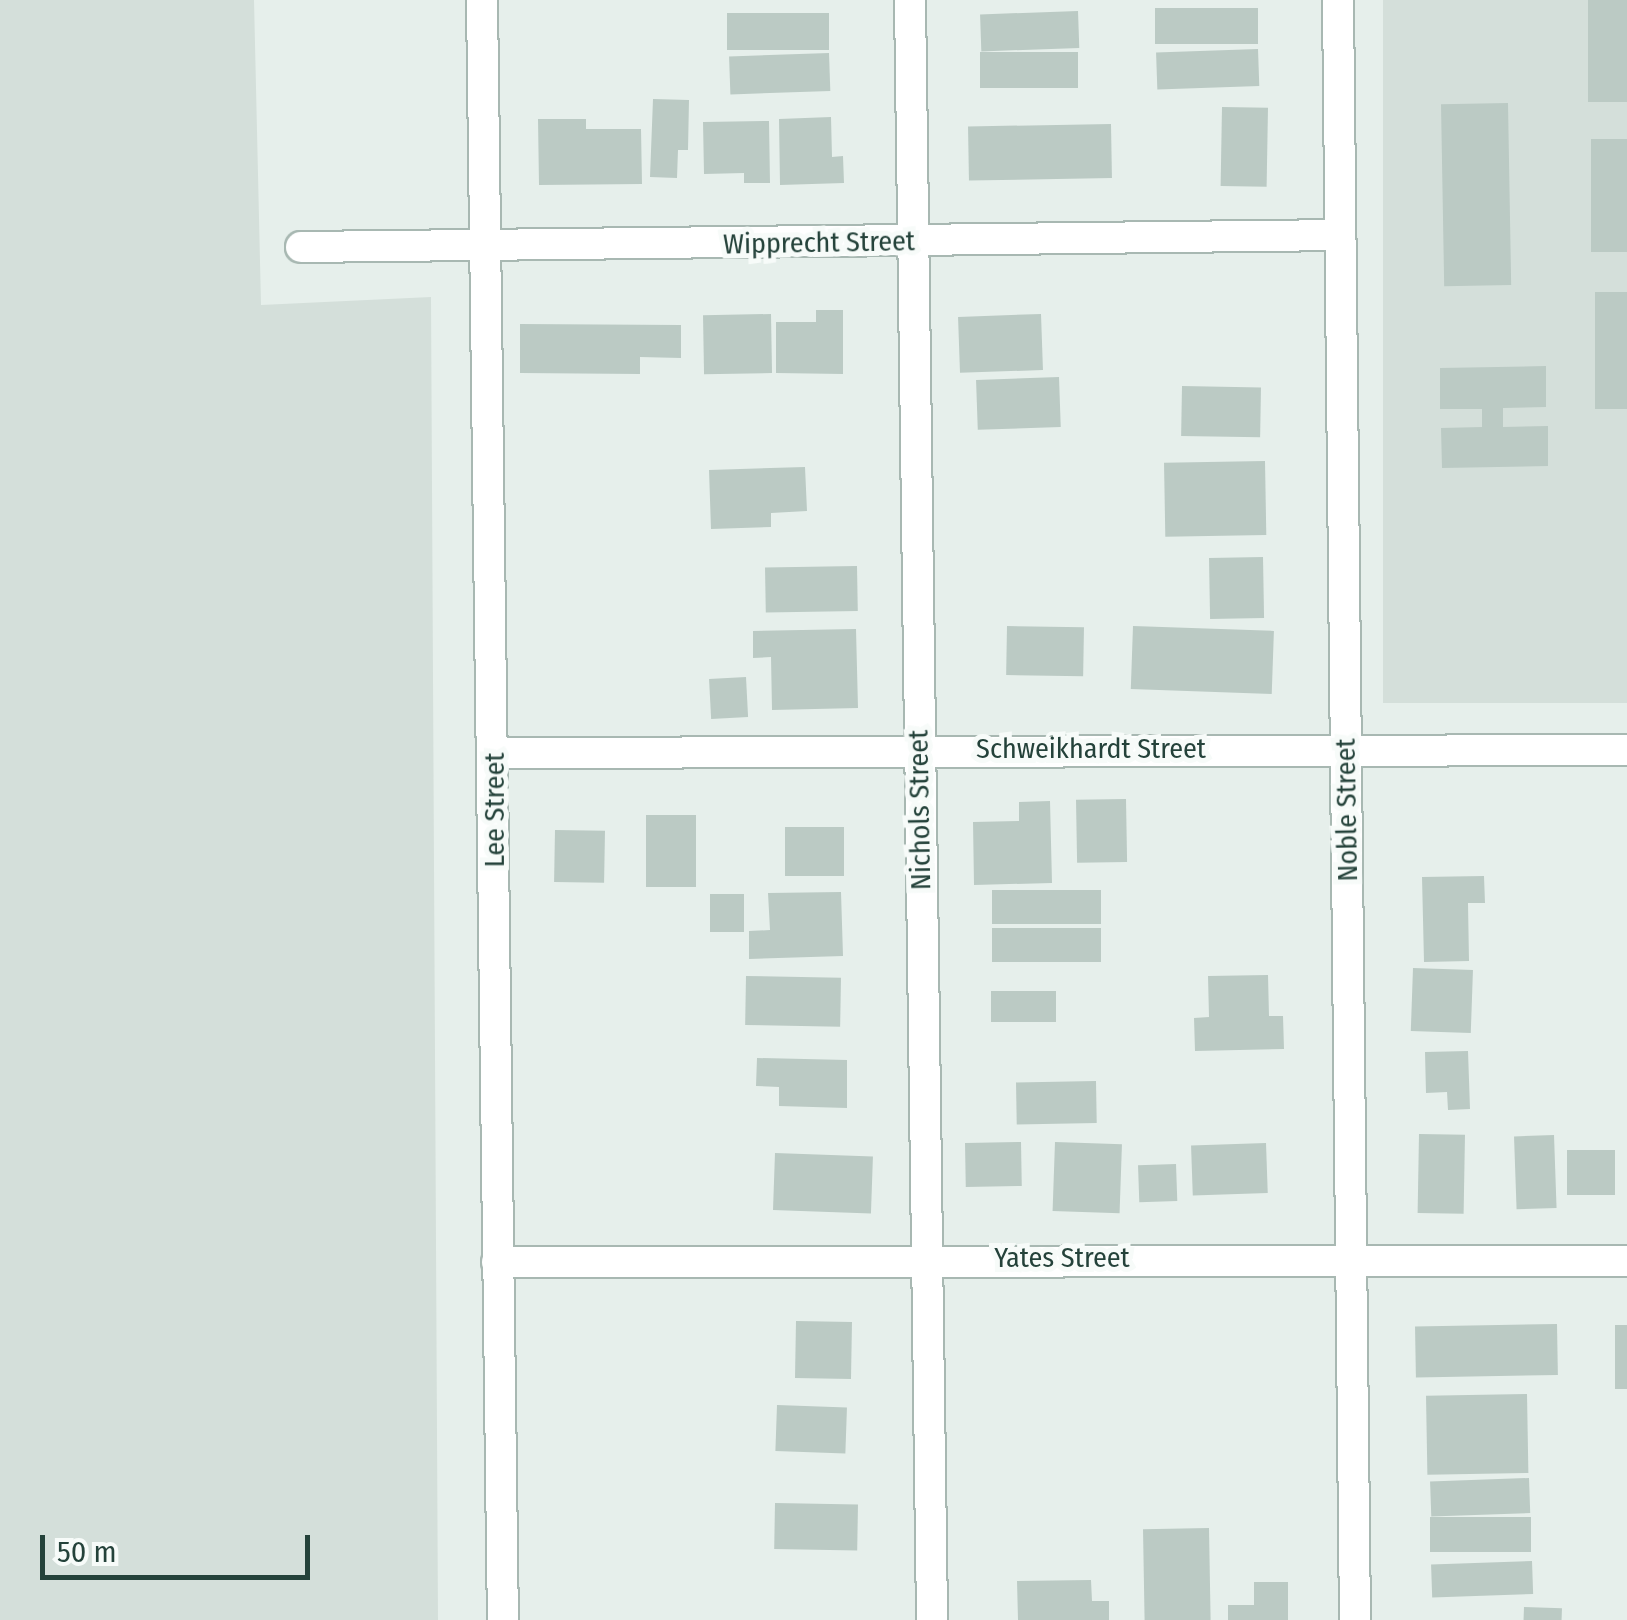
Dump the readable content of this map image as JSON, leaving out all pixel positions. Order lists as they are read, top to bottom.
{
  "streets": {
    "street": [
      "Wipprecht Street",
      "Schweikhardt Street",
      "Lee Street",
      "Nichols Street",
      "Noble Street",
      "Yates Street"
    ]
  },
  "crossings": [
    ["Wipprecht Street", "Lee Street"],
    ["Wipprecht Street", "Nichols Street"],
    ["Wipprecht Street", "Noble Street"],
    ["Schweikhardt Street", "Lee Street"],
    ["Schweikhardt Street", "Nichols Street"],
    ["Schweikhardt Street", "Noble Street"],
    ["Lee Street", "Yates Street"],
    ["Nichols Street", "Yates Street"],
    ["Noble Street", "Yates Street"]
  ],
  "scale_bar": "50 m"
}
